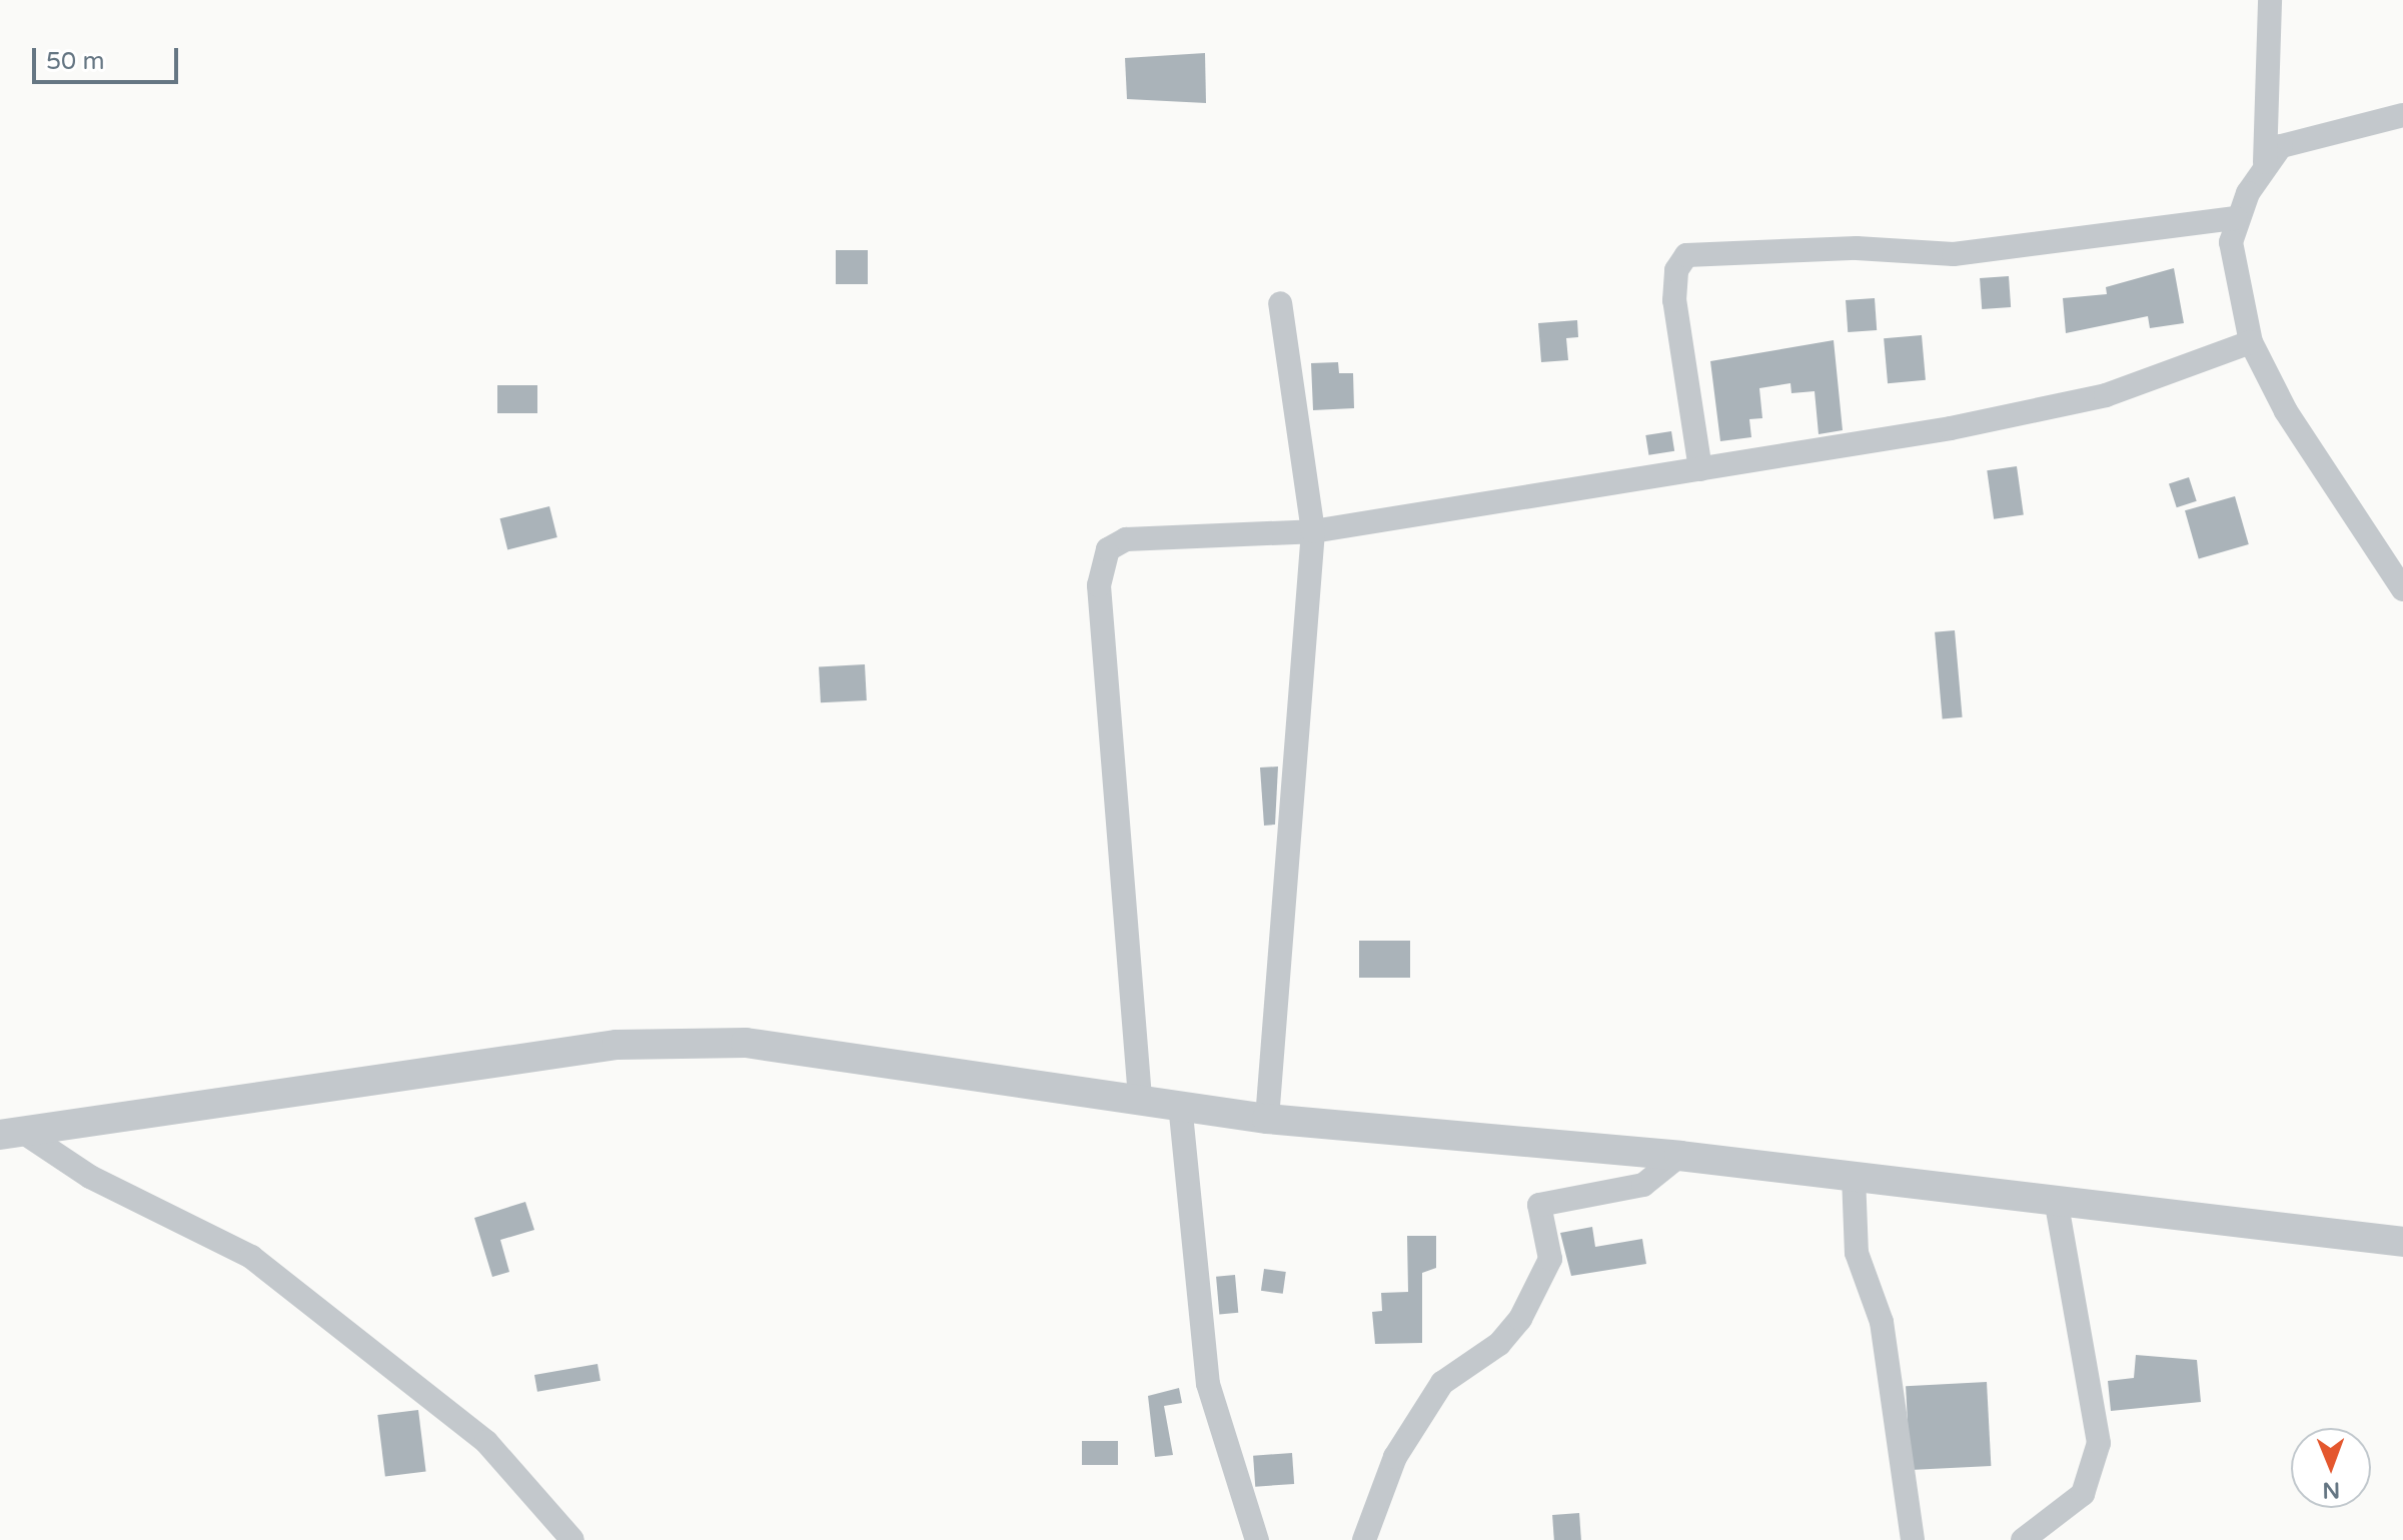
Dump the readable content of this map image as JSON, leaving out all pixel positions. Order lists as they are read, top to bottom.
{
  "scale_bar": "50 m",
  "north": "bottom"
}
